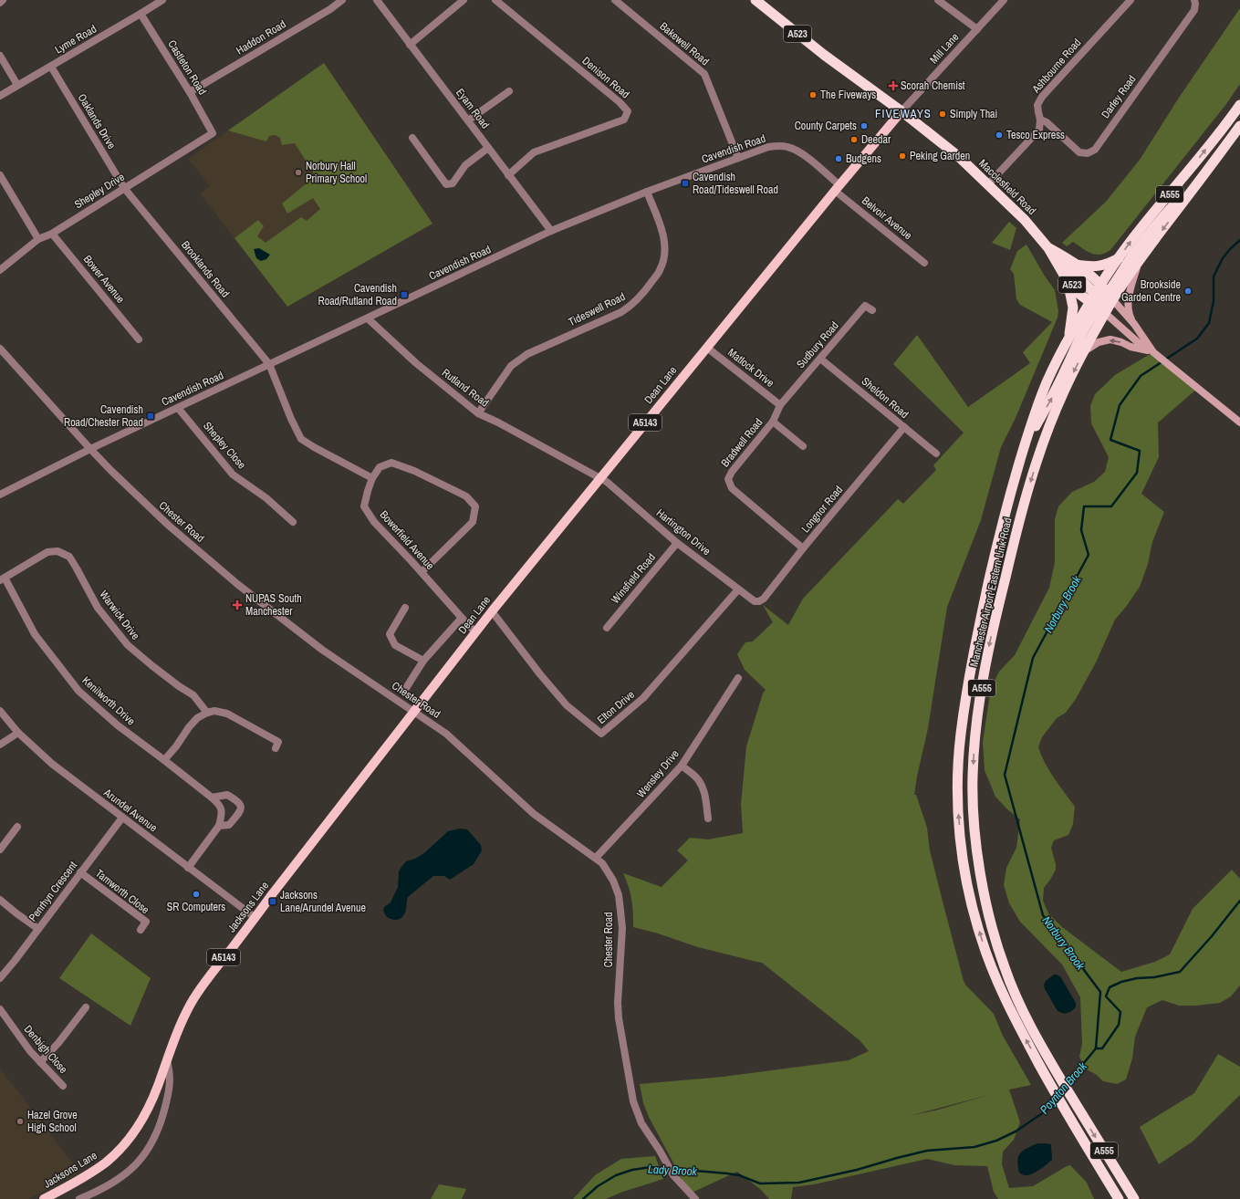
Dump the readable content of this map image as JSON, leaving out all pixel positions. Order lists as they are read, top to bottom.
{
  "streets": {
    "highway": [
      "A523",
      "Macclesfield Road",
      "A555",
      "Manchester Airport Eastern Link Road"
    ],
    "main road": ["Dean Lane", "A5143", "Jacksons Lane"],
    "street": [
      "Haddon Road",
      "Lyme Road",
      "Bakewell Road",
      "Mill Lane",
      "Ashbourne Road",
      "Castleton Road",
      "Denison Road",
      "Darley Road",
      "Eyam Road",
      "Oaklands Drive",
      "Cavendish Road",
      "Shepley Drive",
      "Belvoir Avenue",
      "Brooklands Road",
      "Bower Avenue",
      "Tideswell Road",
      "Sudbury Road",
      "Matlock Drive",
      "Rutland Road",
      "Sheldon Road",
      "Bradwell Road",
      "Shepley Close",
      "Longnor Road",
      "Chester Road",
      "Hartington Drive",
      "Bowerfield Avenue",
      "Winsfield Road",
      "Warwick Drive",
      "Kenilworth Drive",
      "Elton Drive",
      "Wensley Drive",
      "Arundel Avenue",
      "Penrhyn Crescent",
      "Tamworth Close",
      "Denbigh Close"
    ]
  },
  "crossings": [
    ["Haddon Road", "Castleton Road"],
    ["Lyme Road", "Castleton Road"],
    ["Lyme Road", "Oaklands Drive"],
    ["Bakewell Road", "Cavendish Road"],
    ["Mill Lane", "Macclesfield Road"],
    ["Mill Lane", "Dean Lane"],
    ["Ashbourne Road", "Darley Road"],
    ["Ashbourne Road", "Macclesfield Road"],
    ["Castleton Road", "Shepley Drive"],
    ["Denison Road", "Eyam Road"],
    ["Eyam Road", "Cavendish Road"],
    ["Oaklands Drive", "Shepley Drive"],
    ["Oaklands Drive", "Brooklands Road"],
    ["Cavendish Road", "Belvoir Avenue"],
    ["Cavendish Road", "Brooklands Road"],
    ["Cavendish Road", "Tideswell Road"],
    ["Cavendish Road", "Dean Lane"],
    ["Cavendish Road", "Rutland Road"],
    ["Cavendish Road", "Shepley Close"],
    ["Cavendish Road", "Chester Road"],
    ["Macclesfield Road", "A555"],
    ["Macclesfield Road", "Dean Lane"],
    ["Macclesfield Road", "Manchester Airport Eastern Link Road"],
    ["Shepley Drive", "Brooklands Road"],
    ["Shepley Drive", "Bower Avenue"],
    ["A555", "Manchester Airport Eastern Link Road"],
    ["Belvoir Avenue", "Dean Lane"],
    ["Tideswell Road", "Rutland Road"],
    ["Sudbury Road", "Matlock Drive"],
    ["Sudbury Road", "Sheldon Road"],
    ["Sudbury Road", "Bradwell Road"],
    ["Matlock Drive", "Dean Lane"],
    ["Matlock Drive", "Bradwell Road"],
    ["Dean Lane", "Rutland Road"],
    ["Dean Lane", "Chester Road"],
    ["Dean Lane", "Hartington Drive"],
    ["Dean Lane", "Bowerfield Avenue"],
    ["Dean Lane", "Elton Drive"],
    ["Dean Lane", "Jacksons Lane"],
    ["Rutland Road", "Hartington Drive"],
    ["Sheldon Road", "Longnor Road"],
    ["Bradwell Road", "Longnor Road"],
    ["Longnor Road", "Hartington Drive"],
    ["Chester Road", "Wensley Drive"],
    ["Chester Road", "Jacksons Lane"],
    ["Hartington Drive", "Winsfield Road"],
    ["Hartington Drive", "Elton Drive"],
    ["Warwick Drive", "Kenilworth Drive"],
    ["Arundel Avenue", "Penrhyn Crescent"],
    ["Arundel Avenue", "Jacksons Lane"],
    ["Penrhyn Crescent", "Tamworth Close"]
  ],
  "districts": ["FIVEWAYS"],
  "water": ["Norbury Brook", "Poynton Brook", "Lady Brook"],
  "places": {
    "health": ["Scorah Chemist", "NUPAS South Manchester"],
    "other": [
      "The Fiveways",
      "Simply Thai",
      "County Carpets",
      "Tesco Express",
      "Deedar",
      "Peking Garden",
      "Budgens",
      "Norbury Hall Primary School",
      "Brookside Garden Centre",
      "SR Computers",
      "Hazel Grove High School"
    ],
    "transit": [
      "Cavendish Road/Tideswell Road",
      "Cavendish Road/Rutland Road",
      "Cavendish Road/Chester Road",
      "Jacksons Lane/Arundel Avenue"
    ]
  }
}
